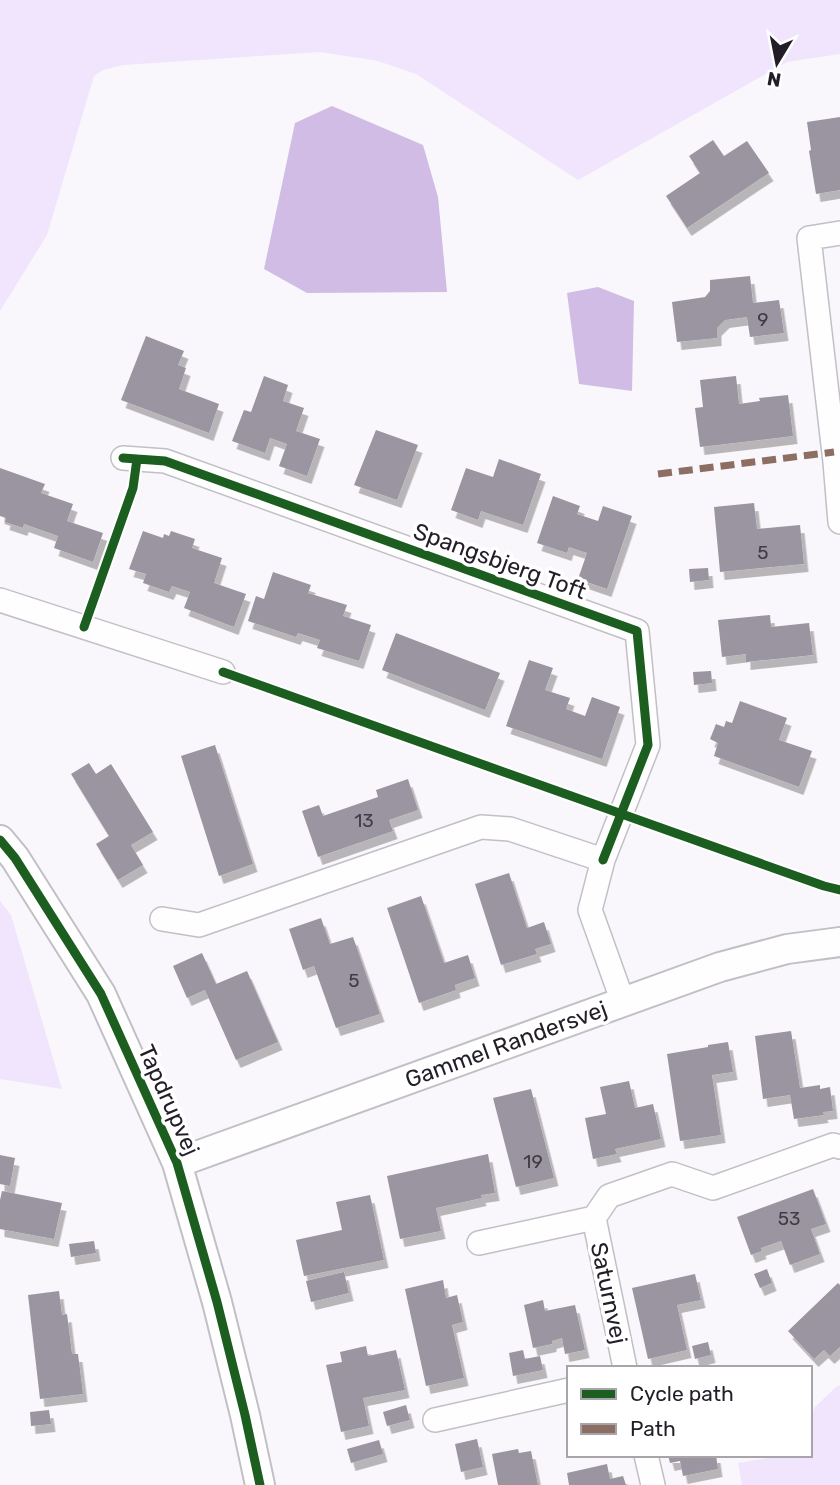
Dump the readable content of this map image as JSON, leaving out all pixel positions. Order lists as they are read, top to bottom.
{
  "streets": {
    "street": [
      "Spangsbjerg Toft",
      "Gammel Randersvej",
      "Tapdrupvej",
      "Saturnvej"
    ]
  },
  "crossings": [
    ["Spangsbjerg Toft", "Gammel Randersvej"],
    ["Gammel Randersvej", "Tapdrupvej"]
  ],
  "house_numbers": [
    "9",
    "5",
    "13",
    "5",
    "19",
    "53"
  ],
  "legend": ["Cycle path", "Path"],
  "north": "bottom"
}
